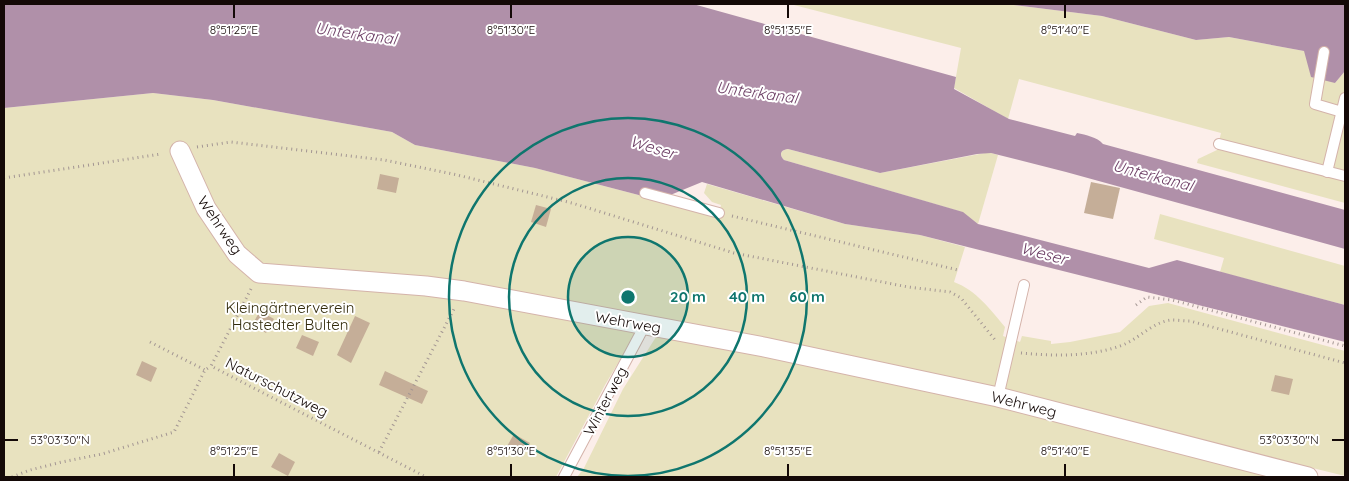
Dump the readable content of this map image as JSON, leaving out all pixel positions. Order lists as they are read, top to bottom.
{
  "streets": {
    "street": ["Wehrweg"],
    "lane": ["Winterweg"],
    "path": ["Naturschutzweg"]
  },
  "crossings": [
    ["Wehrweg", "Naturschutzweg"],
    ["Wehrweg", "Winterweg"]
  ],
  "water": ["Unterkanal", "Weser"],
  "parks": ["Kleingärtnerverein Hastedter Bulten"],
  "coordinates": [
    "8°51'25\"E",
    "8°51'30\"E",
    "8°51'35\"E",
    "8°51'40\"E",
    "53°03'30\"N"
  ],
  "rings": ["20 m", "40 m", "60 m"]
}
